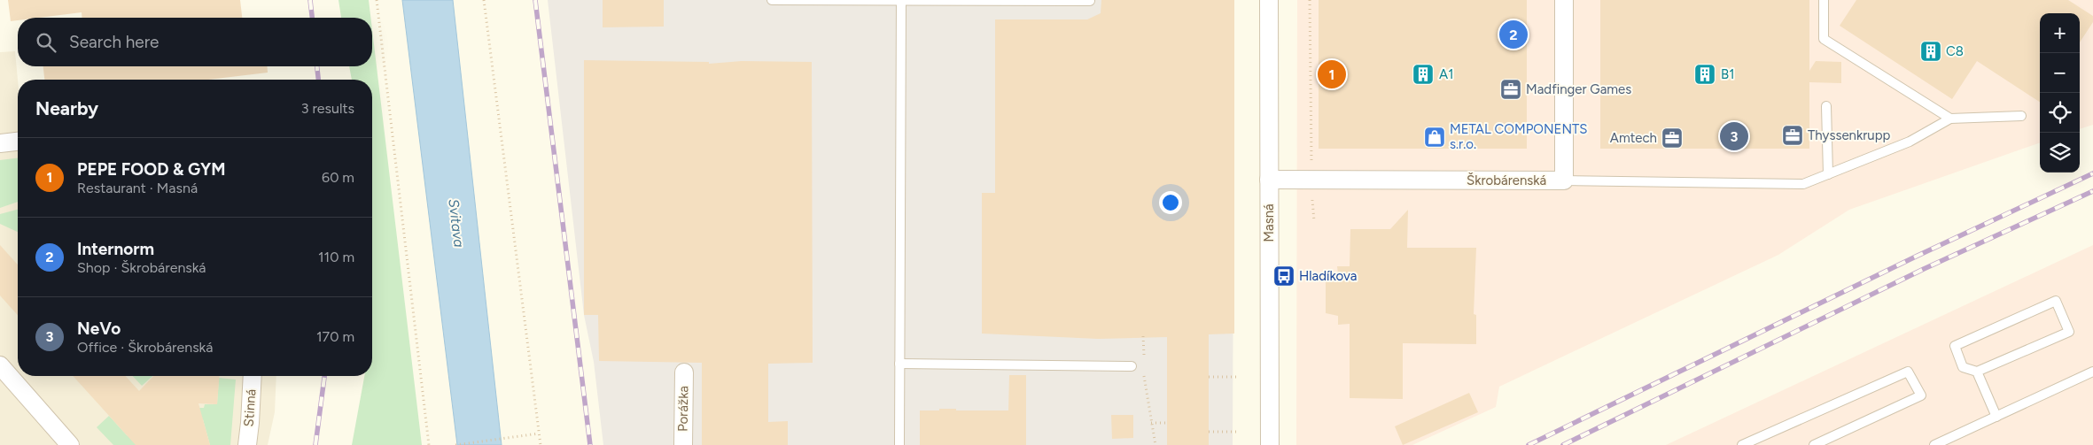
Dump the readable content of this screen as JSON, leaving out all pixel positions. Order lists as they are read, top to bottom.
{
  "streets": {
    "street": [
      "Škrobárenská",
      "Masná",
      "Stinná",
      "Porážka"
    ]
  },
  "crossings": [
    ["Škrobárenská", "Masná"]
  ],
  "water": ["Svitava"],
  "places": {
    "building": ["C8", "A1", "B1"],
    "office": ["Madfinger Games", "Thyssenkrupp", "Amtech"],
    "shop": ["METAL COMPONENTS s.r.o."],
    "bus stop": ["Hladíkova"]
  },
  "page": {
    "map_buttons": ["+", "−"],
    "search": "Search here",
    "pins": ["2", "1", "3"],
    "heading": ["Nearby", "3 results"],
    "list": [
      {
        "mark": "1",
        "name": "PEPE FOOD & GYM",
        "note": "Restaurant · Masná",
        "value": "60 m"
      },
      {
        "mark": "2",
        "name": "Internorm",
        "note": "Shop · Škrobárenská",
        "value": "110 m"
      },
      {
        "mark": "3",
        "name": "NeVo",
        "note": "Office · Škrobárenská",
        "value": "170 m"
      }
    ]
  }
}
